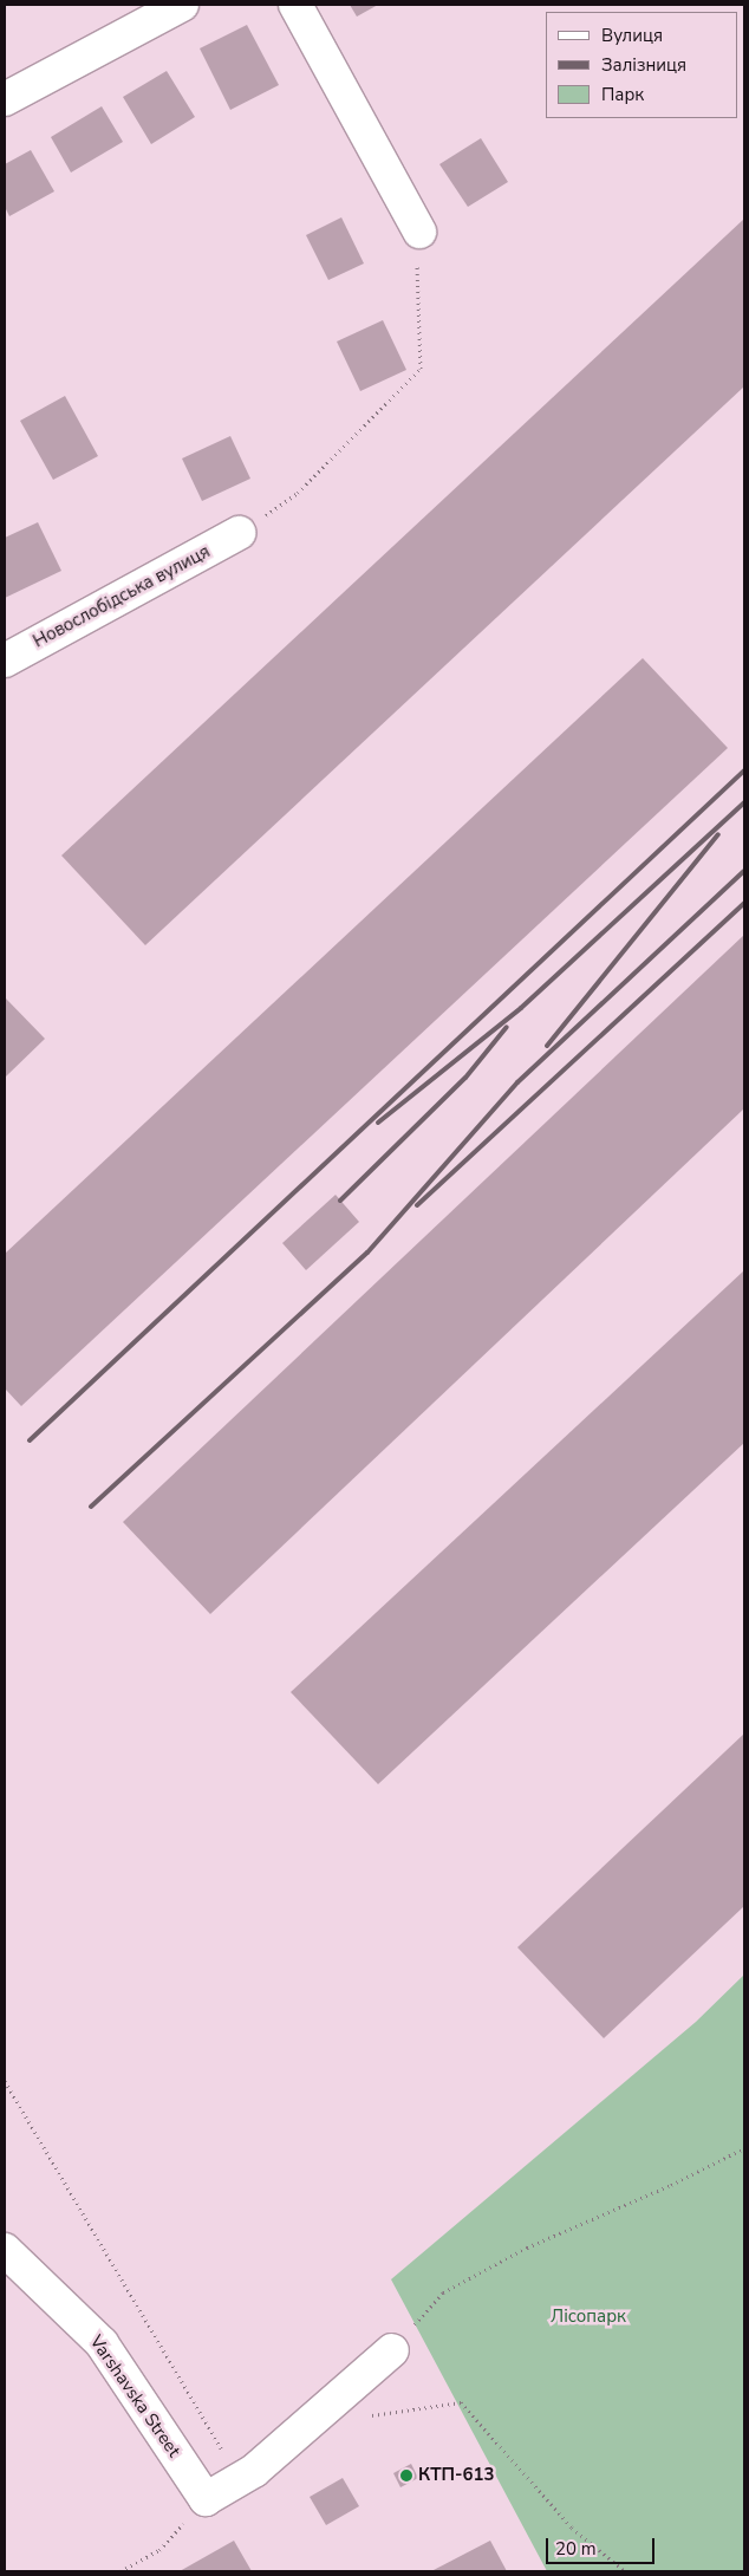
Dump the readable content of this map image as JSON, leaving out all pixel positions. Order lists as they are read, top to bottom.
{
  "streets": {
    "street": ["Новослобідська вулиця", "Varshavska Street"]
  },
  "parks": ["Лісопарк"],
  "places": ["КТП-613"],
  "legend": ["Вулиця", "Залізниця", "Парк"],
  "scale_bar": "20 m"
}
